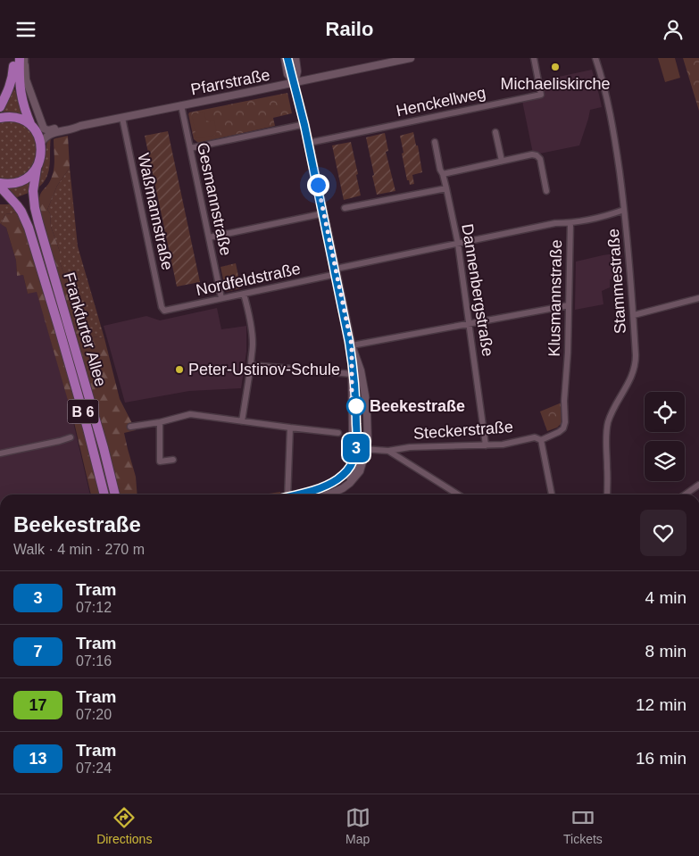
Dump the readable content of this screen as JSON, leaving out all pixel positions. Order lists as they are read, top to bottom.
{
  "streets": {
    "main road": ["Frankfurter Allee", "B 6"],
    "street": [
      "Pfarrstraße",
      "Henckellweg",
      "Gesmannstraße",
      "Waßmannstraße",
      "Nordfeldstraße",
      "Stammestraße",
      "Dannenbergstraße",
      "Klusmannstraße",
      "Steckerstraße"
    ]
  },
  "crossings": [
    ["Pfarrstraße", "Gesmannstraße"],
    ["Pfarrstraße", "Waßmannstraße"],
    ["Pfarrstraße", "B 6"],
    ["Gesmannstraße", "Nordfeldstraße"],
    ["Waßmannstraße", "Nordfeldstraße"],
    ["Nordfeldstraße", "Dannenbergstraße"],
    ["Nordfeldstraße", "Klusmannstraße"],
    ["Stammestraße", "Klusmannstraße"],
    ["Dannenbergstraße", "Steckerstraße"],
    ["Klusmannstraße", "Steckerstraße"],
    ["Frankfurter Allee", "B 6"]
  ],
  "places": ["Michaeliskirche", "Peter-Ustinov-Schule", "Beekestraße"],
  "lines": ["tram line 3"],
  "page": {
    "header": "Railo",
    "on_map": "3",
    "heading": ["Beekestraße", "Walk · 4 min · 270 m"],
    "list": [
      {
        "mark": "3",
        "name": "Tram",
        "note": "07:12",
        "value": "4 min"
      },
      {
        "mark": "7",
        "name": "Tram",
        "note": "07:16",
        "value": "8 min"
      },
      {
        "mark": "17",
        "name": "Tram",
        "note": "07:20",
        "value": "12 min"
      },
      {
        "mark": "13",
        "name": "Tram",
        "note": "07:24",
        "value": "16 min"
      }
    ],
    "tabs": ["Directions", "Map", "Tickets"]
  }
}
